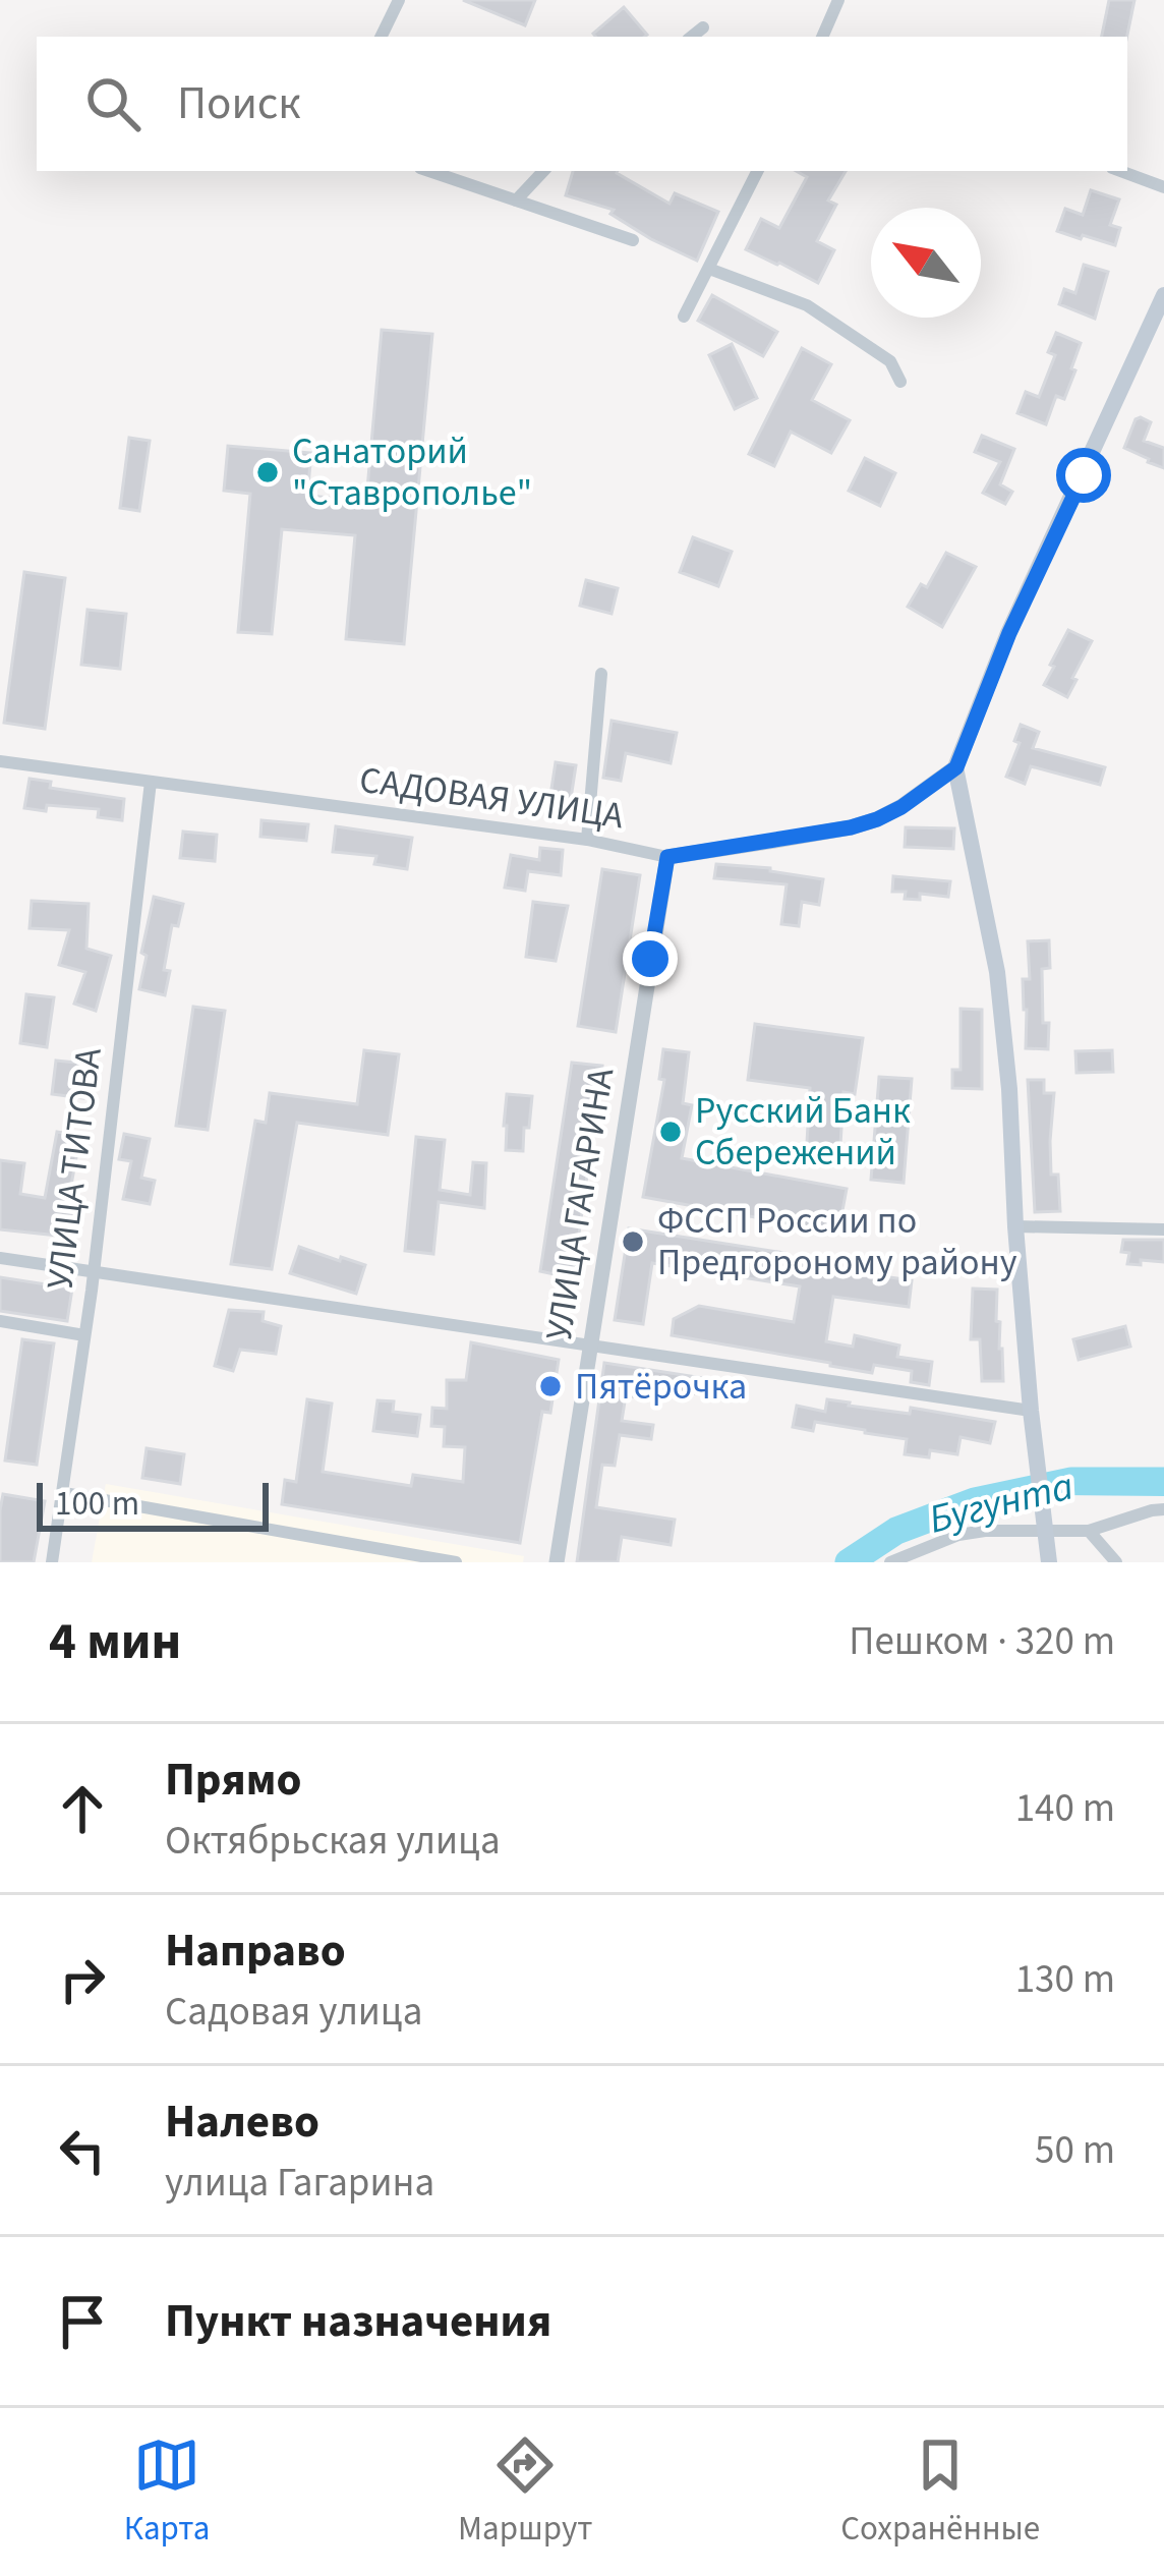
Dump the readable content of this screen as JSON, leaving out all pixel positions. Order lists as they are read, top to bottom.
{
  "streets": {
    "street": ["САДОВАЯ УЛИЦА", "УЛИЦА ТИТОВА", "УЛИЦА ГАГАРИНА"]
  },
  "crossings": [
    ["САДОВАЯ УЛИЦА", "УЛИЦА ТИТОВА"],
    ["САДОВАЯ УЛИЦА", "УЛИЦА ГАГАРИНА"]
  ],
  "water": ["Бугунта"],
  "places": [
    "Санаторий \"Ставрополье\"",
    "Русский Банк Сбережений",
    "ФССП России по Предгороному району",
    "Пятёрочка"
  ],
  "scale_bar": "100 m",
  "north": "top left",
  "page": {
    "search": "Поиск",
    "scale": "100 m",
    "heading": ["4 мин", "Пешком · 320 m"],
    "list": [
      ["Прямо", "Октябрьская улица", "140 m"],
      ["Направо", "Садовая улица", "130 m"],
      ["Налево", "улица Гагарина", "50 m"],
      "Пункт назначения"
    ],
    "nav": ["Карта", "Маршрут", "Сохранённые"]
  }
}
